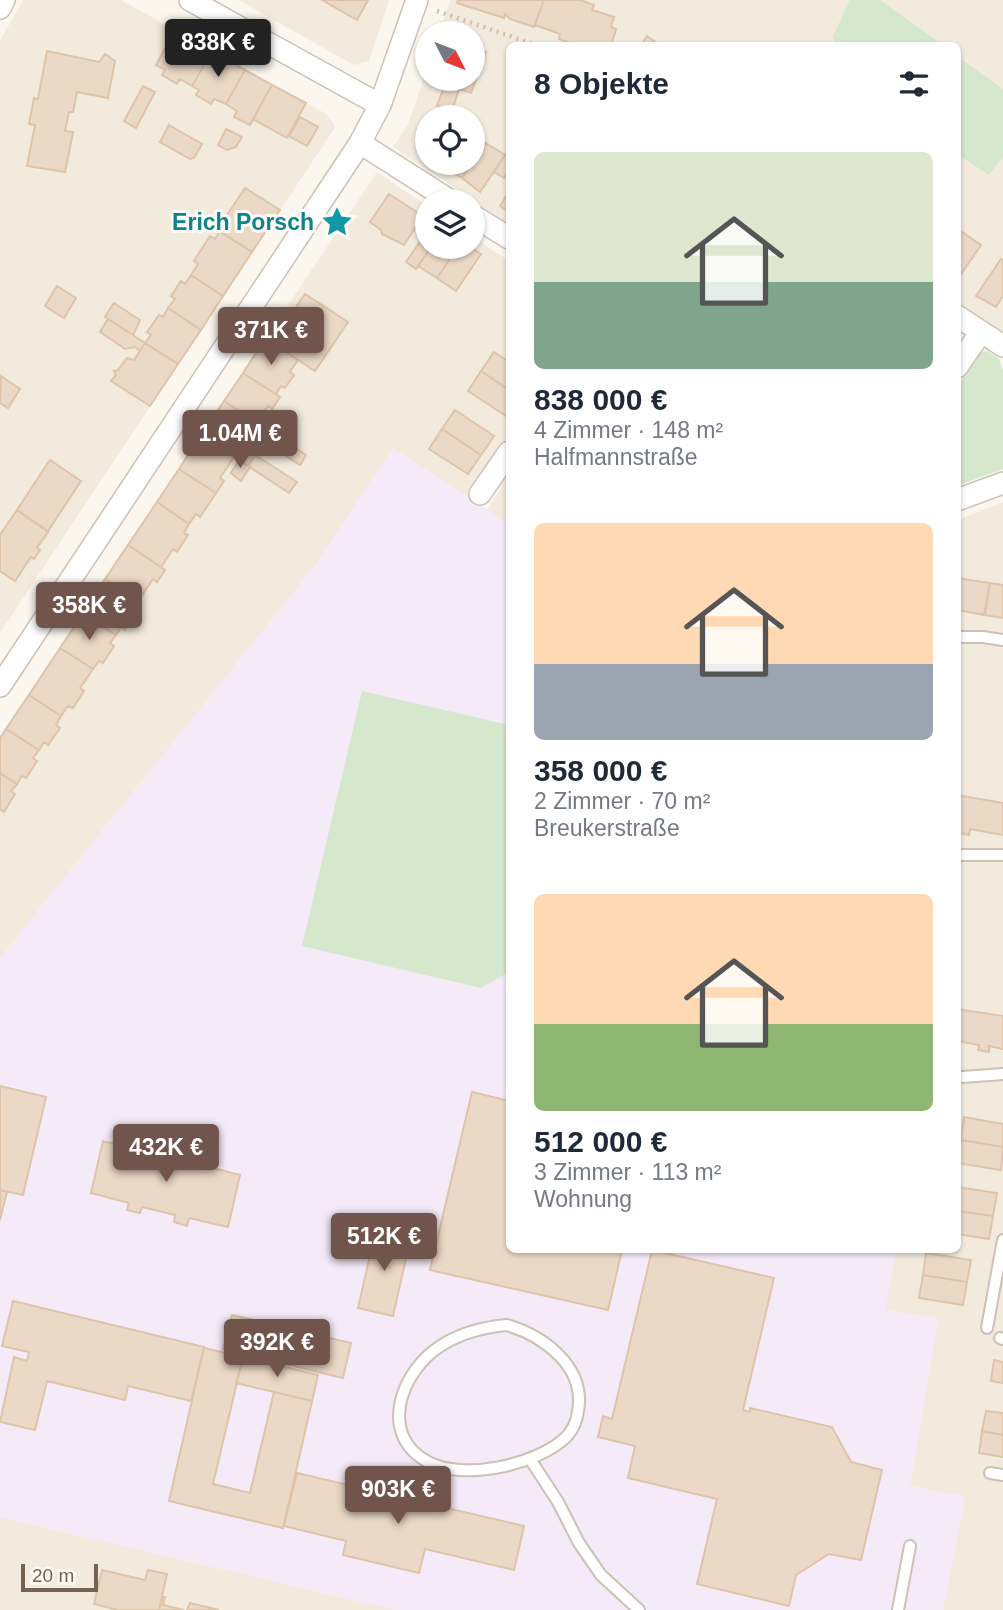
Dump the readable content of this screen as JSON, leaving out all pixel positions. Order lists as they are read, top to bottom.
{
  "places": {
    "place": ["Erich Porsch"]
  },
  "scale_bar": "20 m",
  "north": "bottom right",
  "page": {
    "price": [
      "838K €",
      "371K €",
      "1.04M €",
      "358K €",
      "432K €",
      "512K €",
      "392K €",
      "903K €"
    ],
    "heading": "8 Objekte",
    "list": [
      {
        "name": "838 000 €",
        "note": "4 Zimmer · 148 m² · Halfmannstraße"
      },
      {
        "name": "358 000 €",
        "note": "2 Zimmer · 70 m² · Breukerstraße"
      },
      {
        "name": "512 000 €",
        "note": "3 Zimmer · 113 m² · Wohnung"
      }
    ],
    "scale": "20 m"
  }
}
